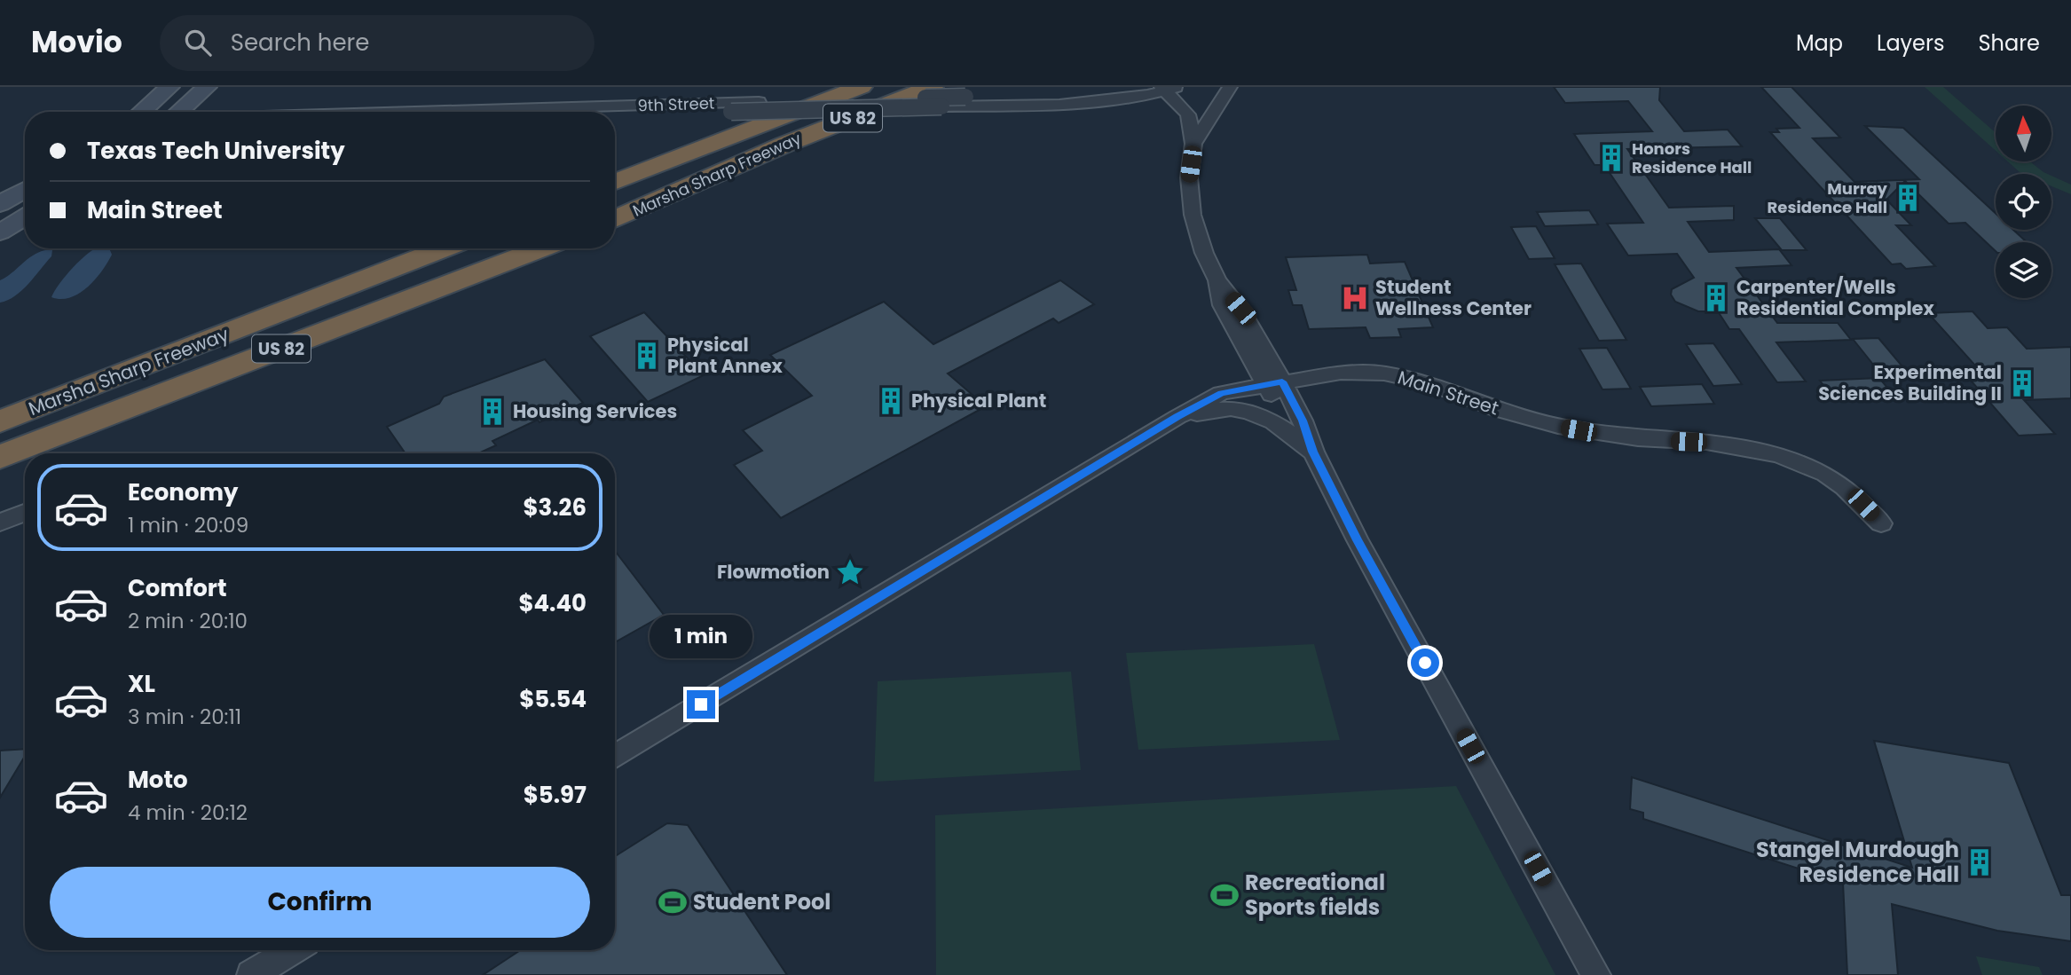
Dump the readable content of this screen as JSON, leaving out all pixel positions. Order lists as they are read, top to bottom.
{
  "streets": {
    "highway": ["US 82", "Marsha Sharp Freeway"],
    "street": ["9th Street", "Main Street"]
  },
  "crossings": [
    ["9th Street", "Marsha Sharp Freeway"]
  ],
  "places": {
    "building": [
      "Honors Residence Hall",
      "Murray Residence Hall",
      "Carpenter/Wells Residential Complex",
      "Physical Plant Annex",
      "Experimental Sciences Building II",
      "Physical Plant",
      "Housing Services",
      "Stangel Murdough Residence Hall"
    ],
    "hospital": ["Student Wellness Center"],
    "place": ["Flowmotion"],
    "sports": ["Recreational Sports fields", "Student Pool"]
  },
  "north": "top",
  "page": {
    "header": "Movio",
    "search": "Search here",
    "nav": ["Map", "Layers", "Share"],
    "banner": ["Texas Tech University", "Main Street"],
    "list": [
      {
        "name": "Economy",
        "note": "1 min · 20:09",
        "value": "$3.26"
      },
      {
        "name": "Comfort",
        "note": "2 min · 20:10",
        "value": "$4.40"
      },
      {
        "name": "XL",
        "note": "3 min · 20:11",
        "value": "$5.54"
      },
      {
        "name": "Moto",
        "note": "4 min · 20:12",
        "value": "$5.97"
      }
    ],
    "bubble": "1 min",
    "buttons": "Confirm"
  }
}
